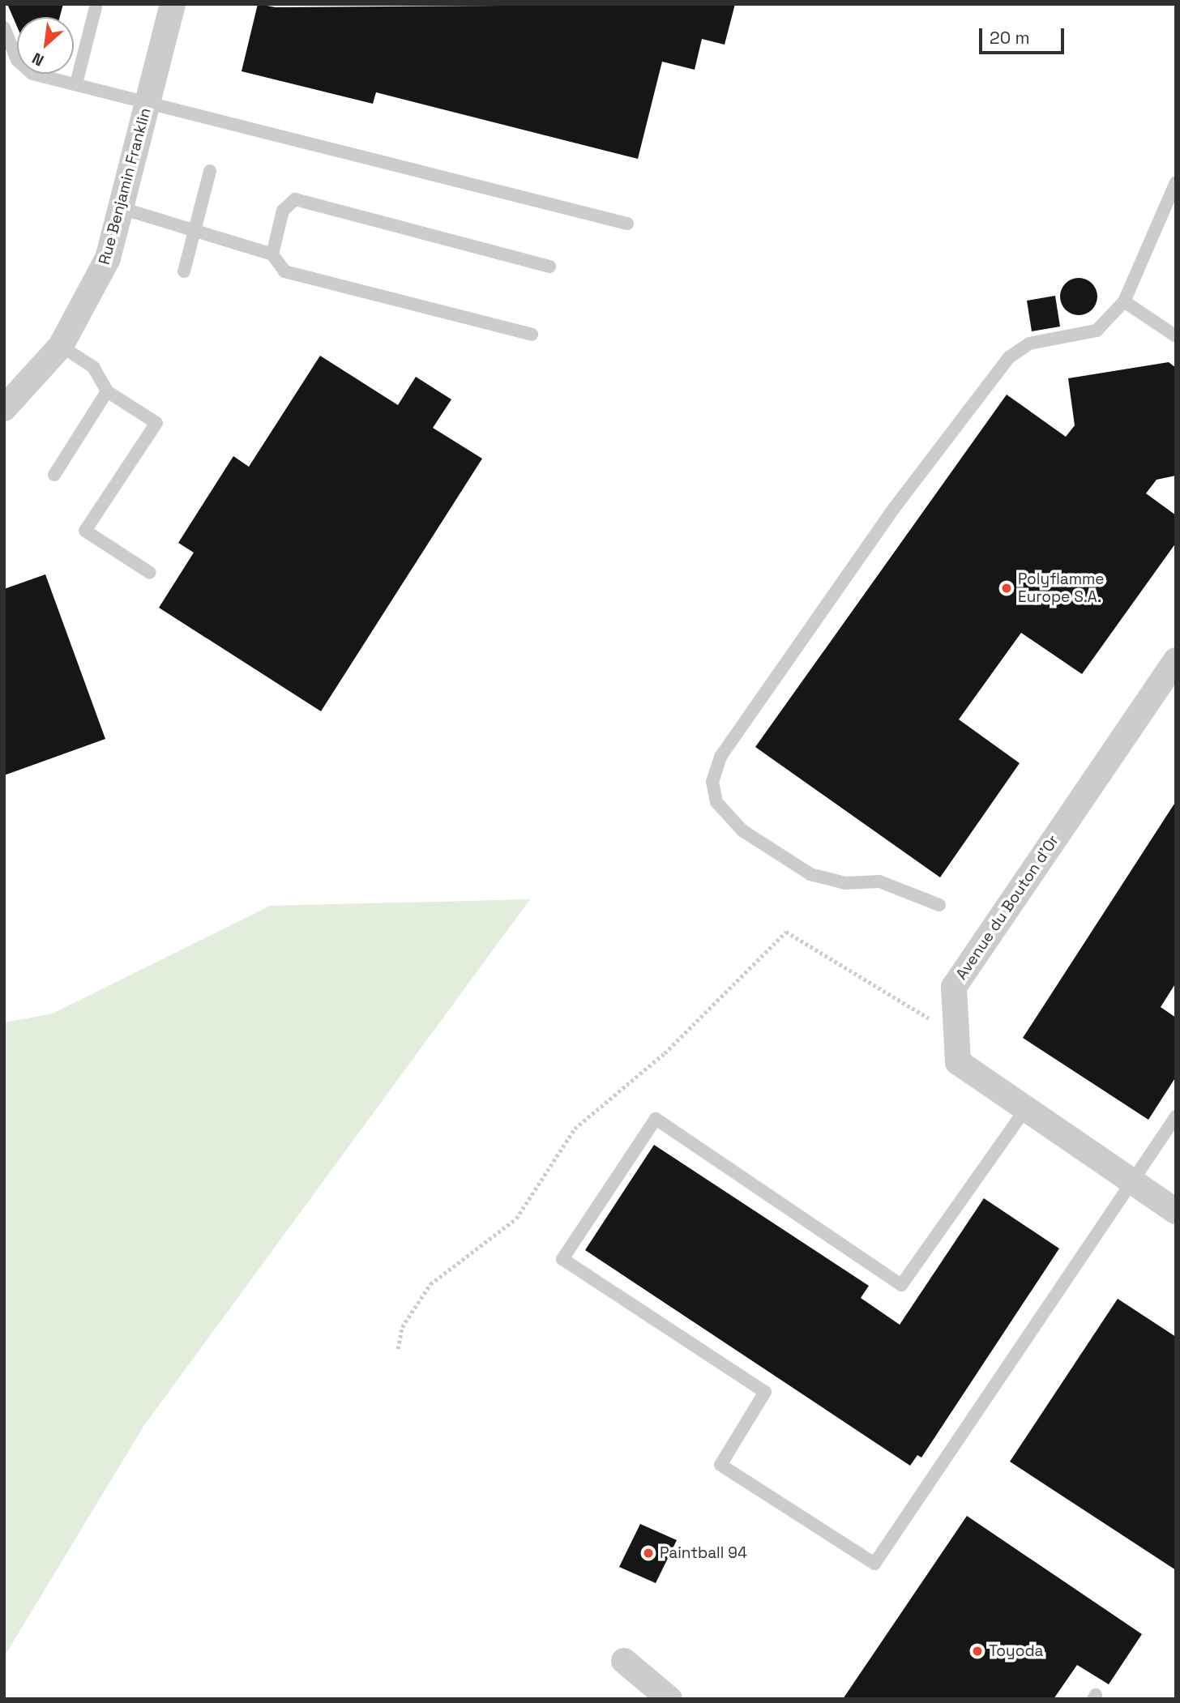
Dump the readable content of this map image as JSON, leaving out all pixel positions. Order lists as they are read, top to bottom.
{
  "streets": {
    "street": ["Rue Benjamin Franklin", "Avenue du Bouton d'Or"]
  },
  "places": ["Polyflamme Europe S.A.", "Paintball 94", "Toyoda"],
  "scale_bar": "20 m",
  "north": "bottom left"
}
